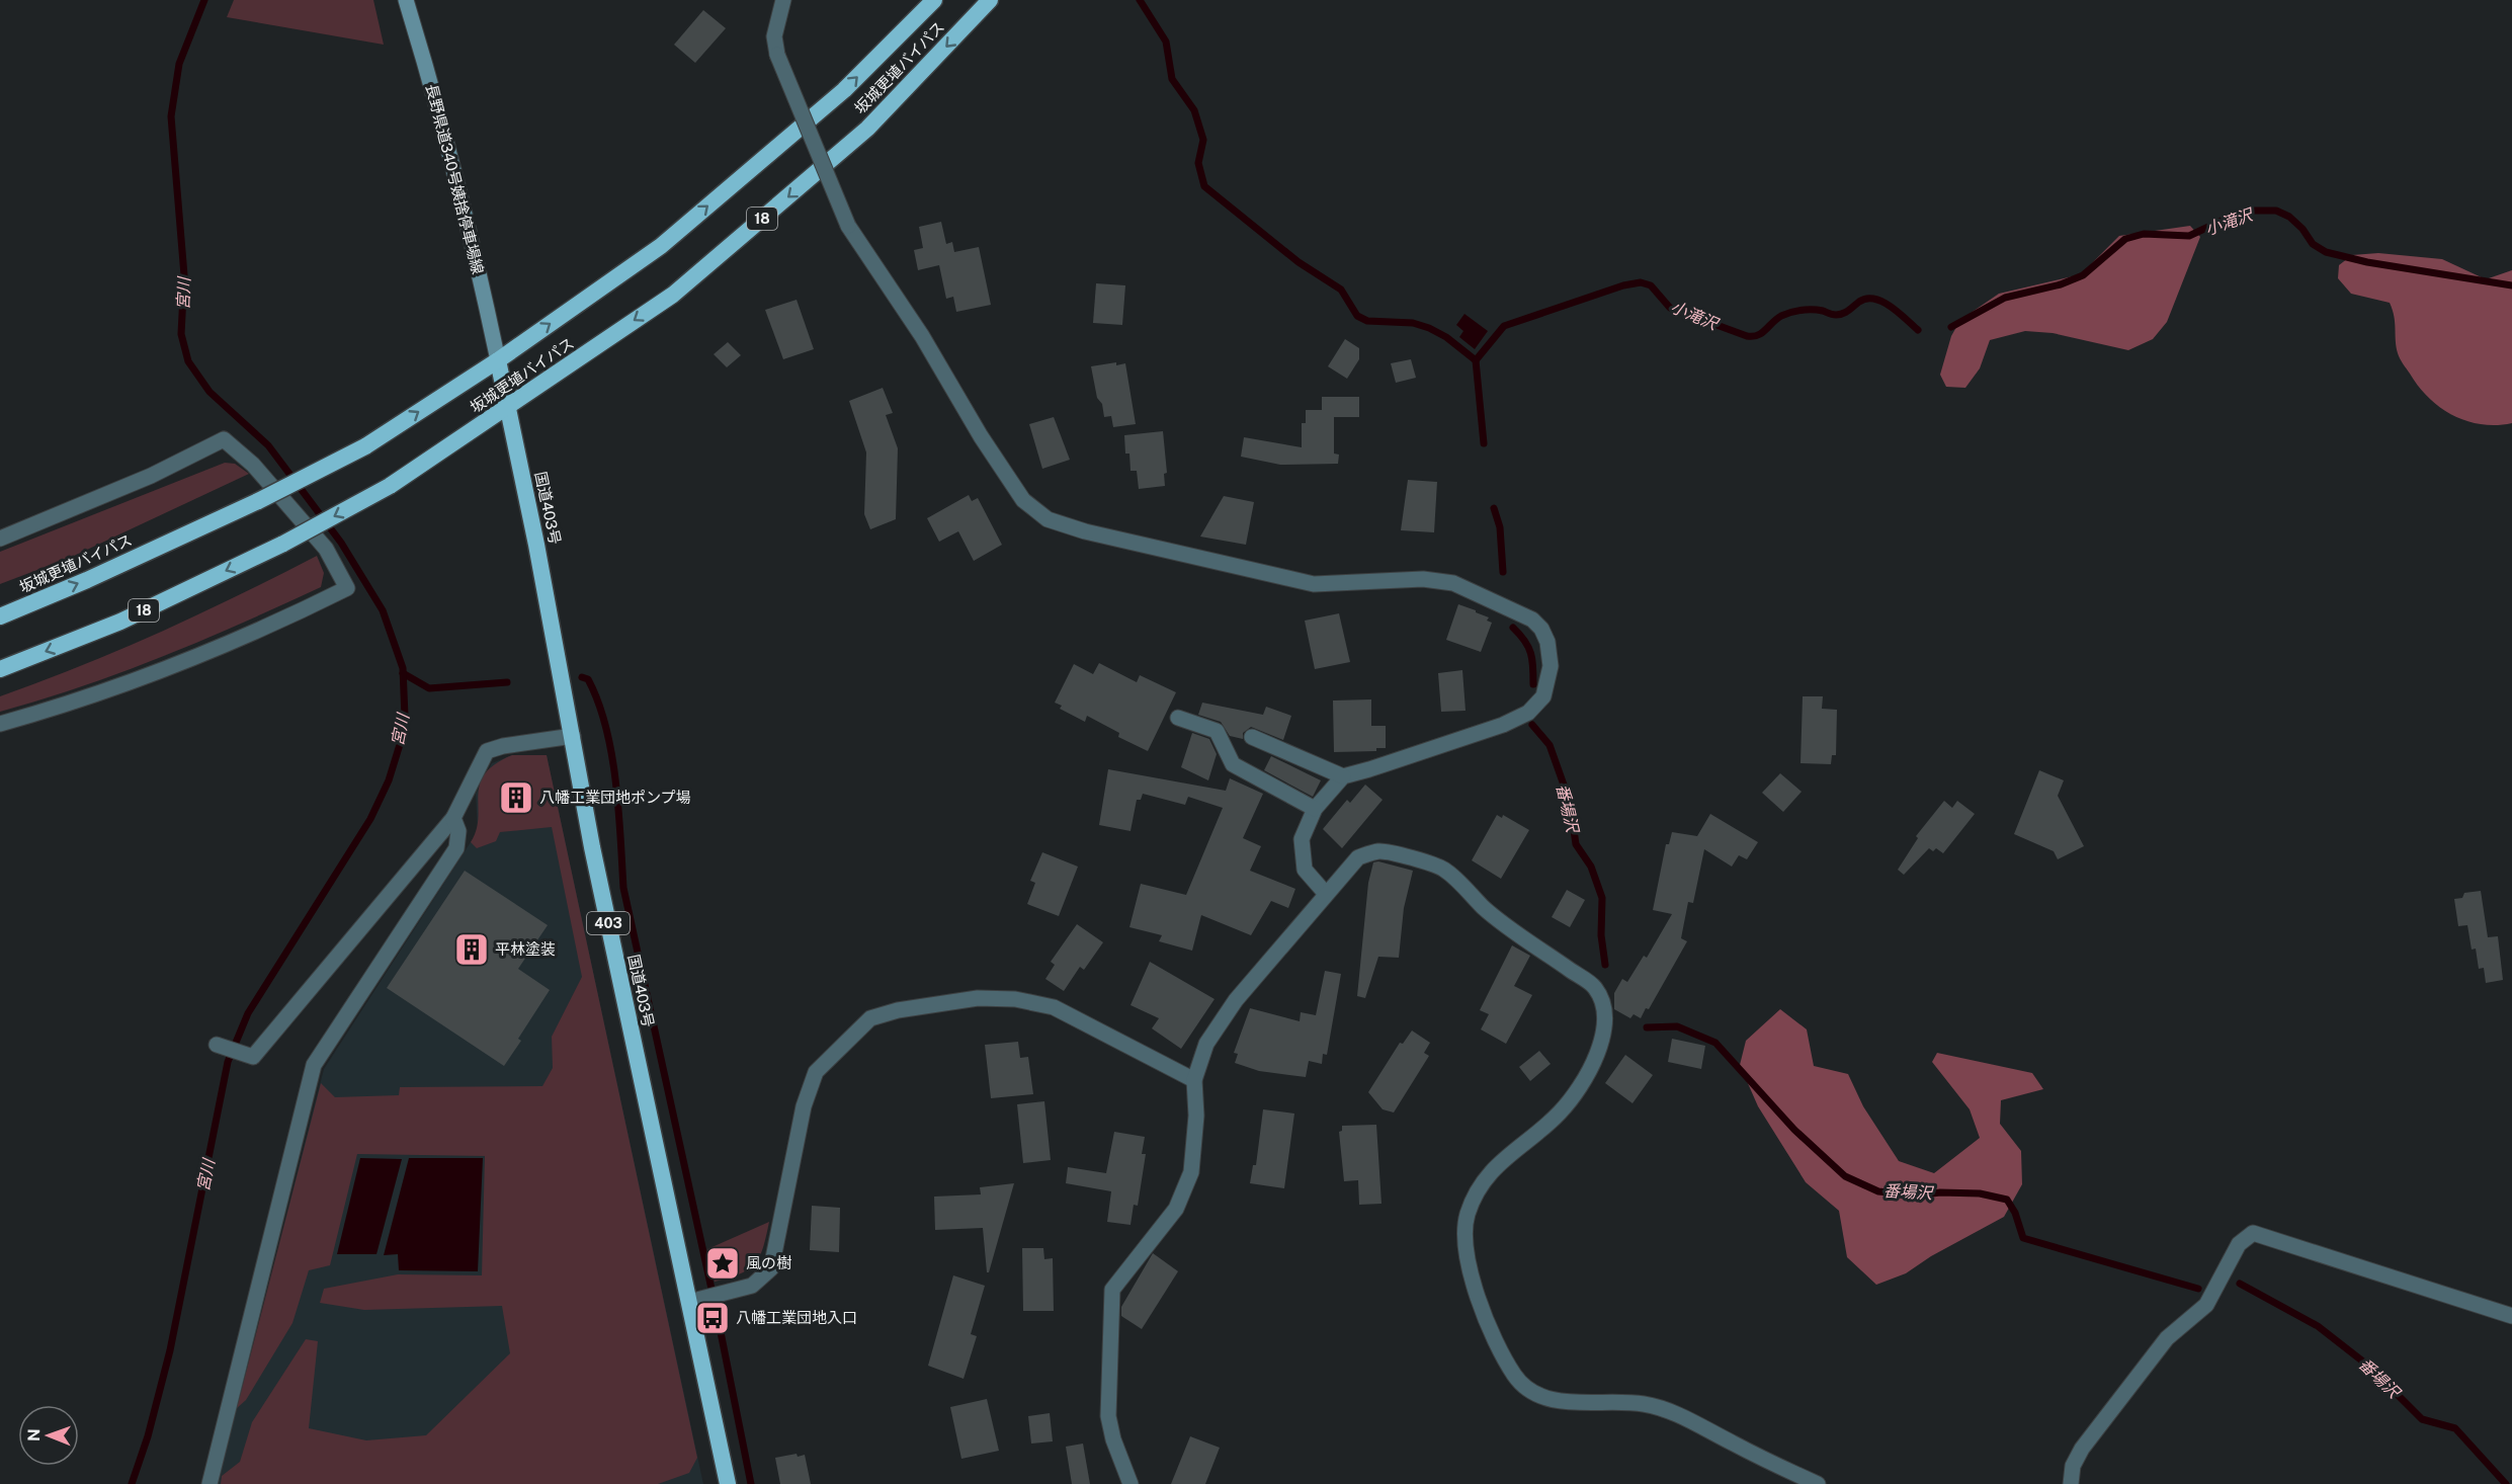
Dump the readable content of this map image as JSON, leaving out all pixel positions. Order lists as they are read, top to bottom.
{
  "streets": {
    "highway": [
      "坂城更埴バイパス",
      "18",
      "国道403号",
      "403"
    ],
    "main road": ["長野県道340号姨捨停車場線"]
  },
  "crossings": [
    ["坂城更埴バイパス", "長野県道340号姨捨停車場線"],
    ["坂城更埴バイパス", "国道403号"],
    ["長野県道340号姨捨停車場線", "国道403号"]
  ],
  "water": ["小滝沢", "宮川", "番場沢"],
  "places": {
    "building": ["八幡工業団地ポンプ場", "平林塗装"],
    "place": ["風の樹"],
    "bus stop": ["八幡工業団地入口"]
  },
  "north": "left"
}
